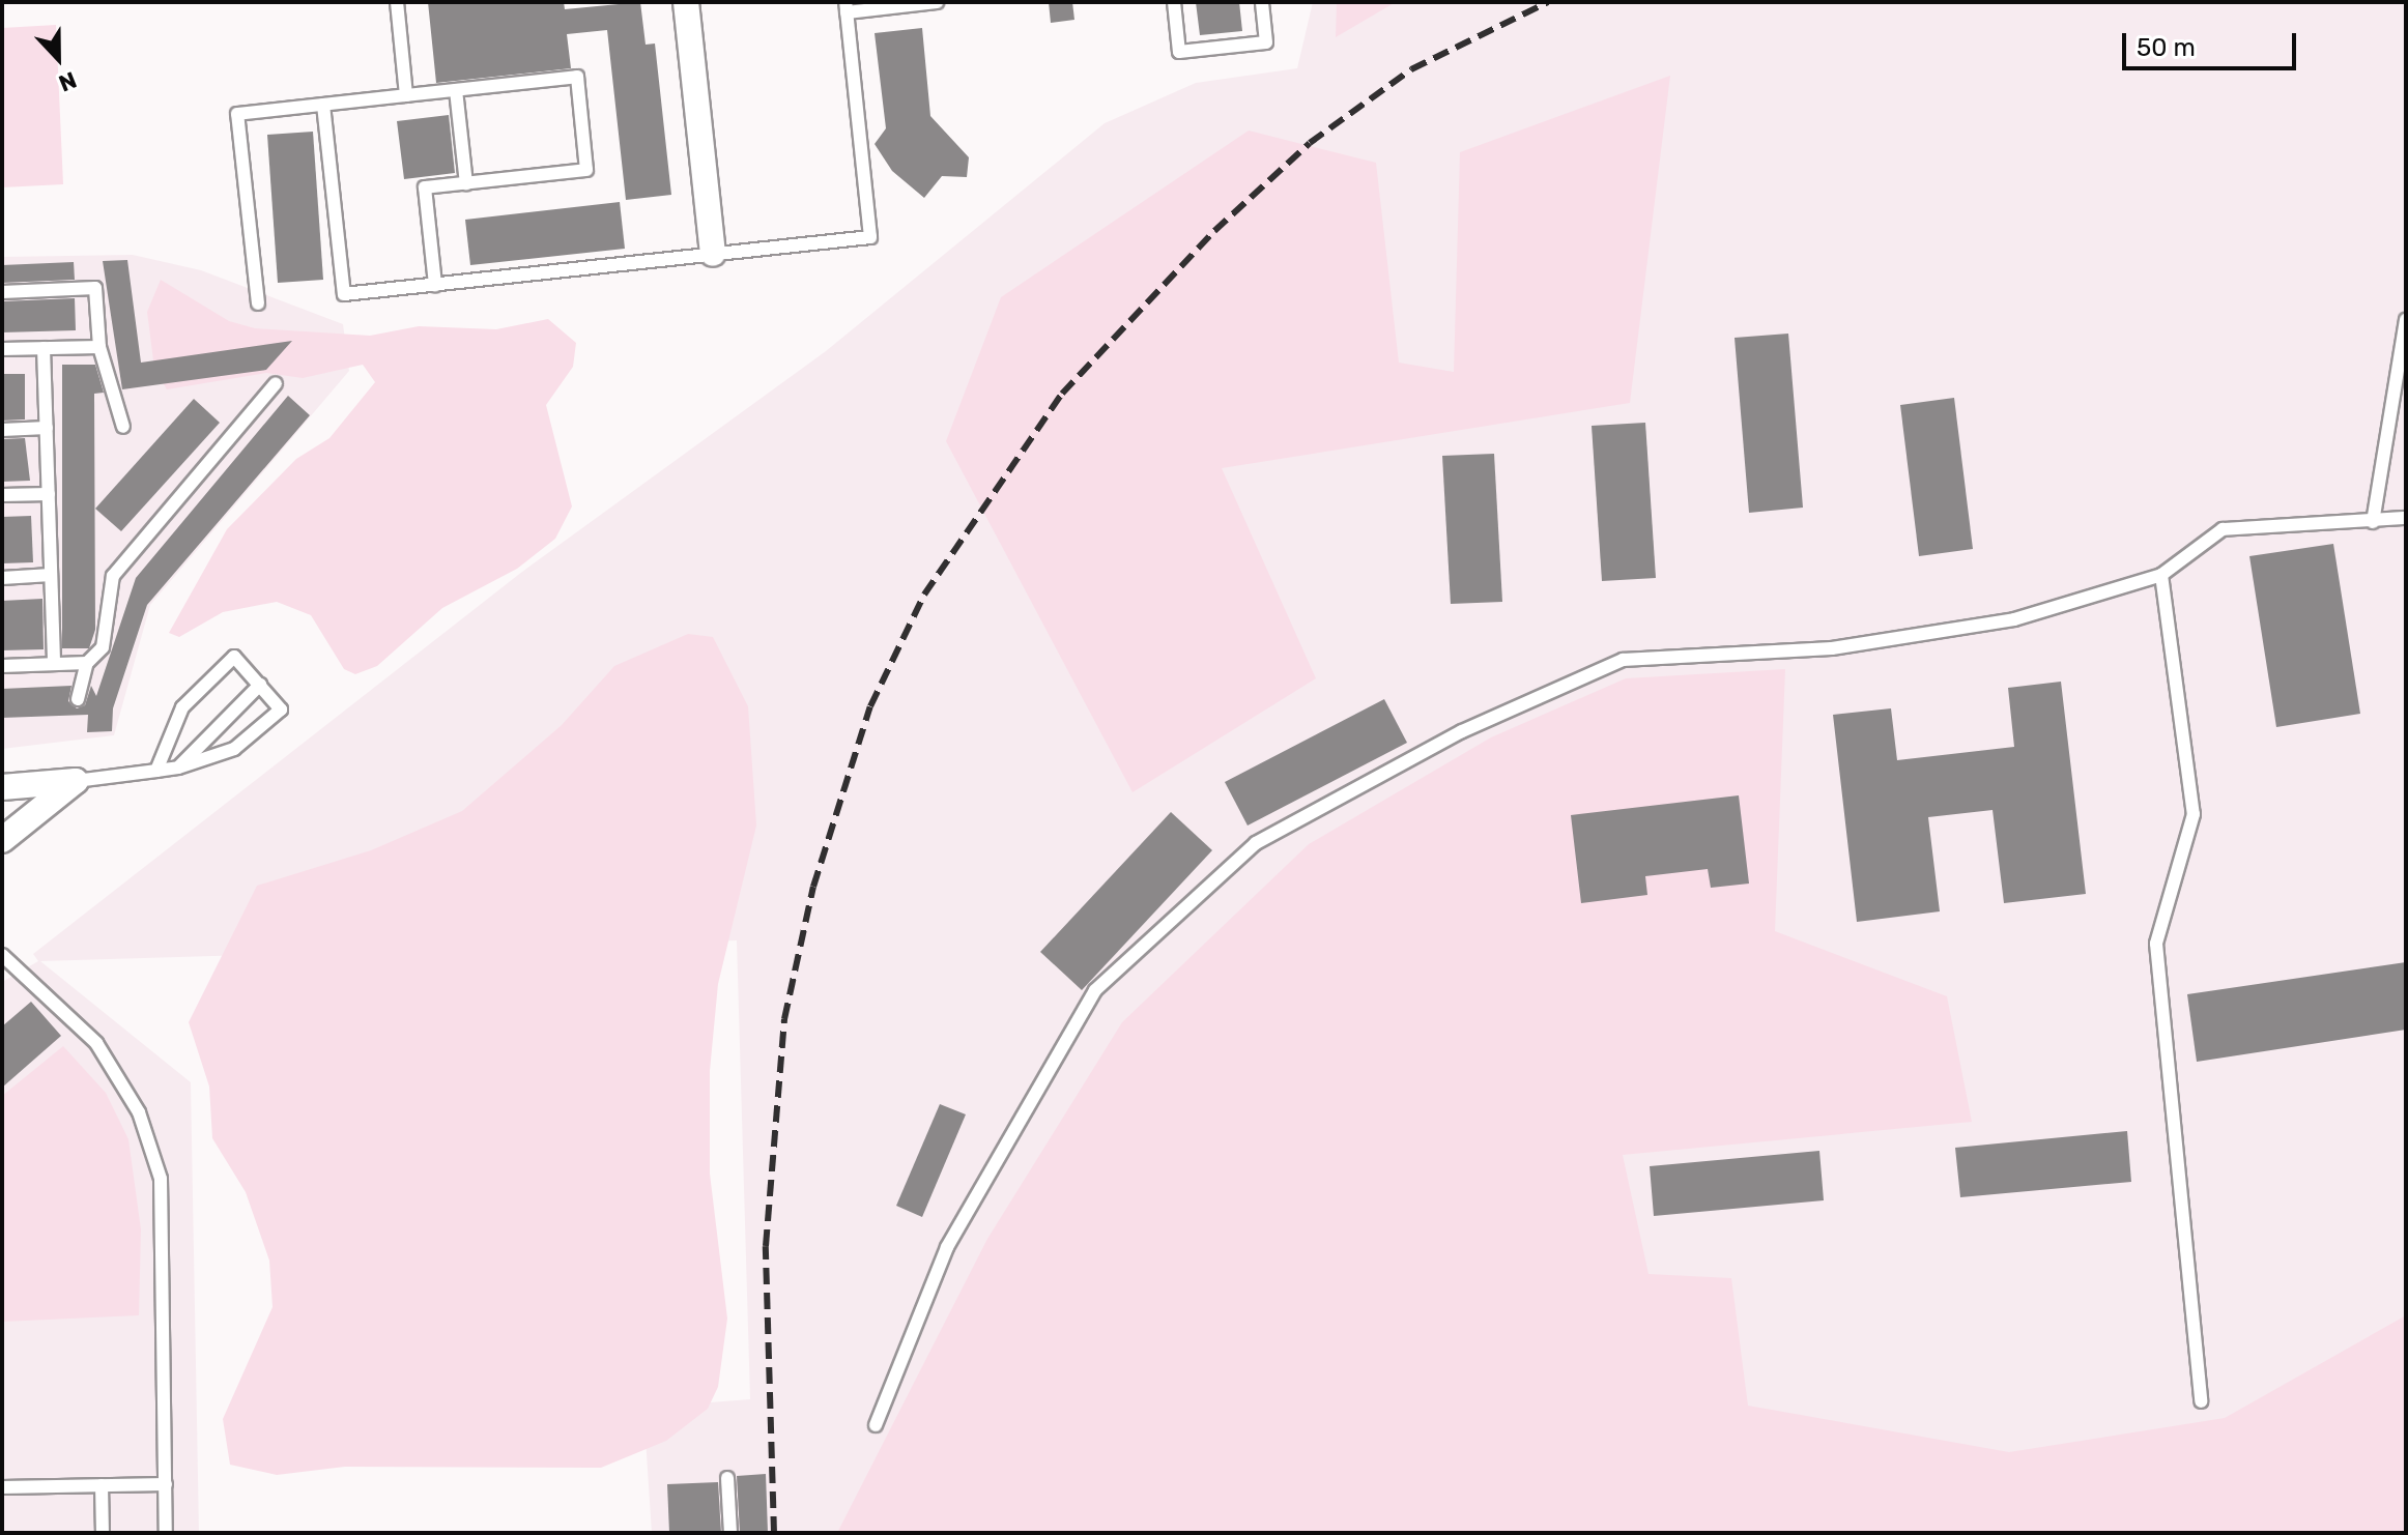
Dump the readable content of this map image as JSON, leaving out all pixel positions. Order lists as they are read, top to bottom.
{
  "scale_bar": "50 m",
  "north": "bottom"
}
